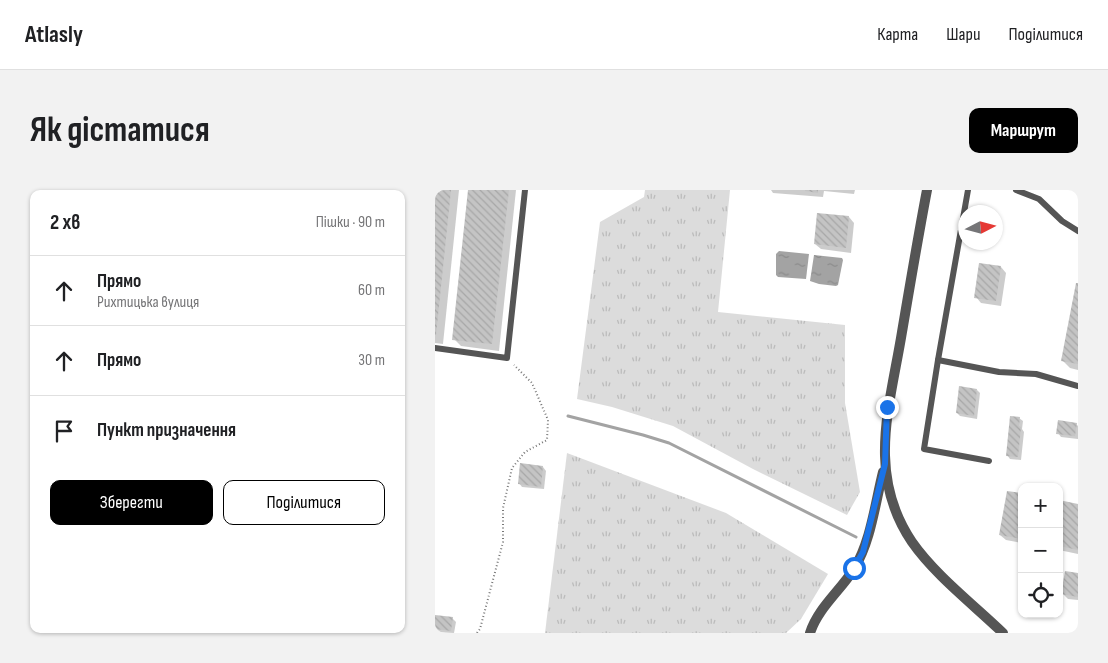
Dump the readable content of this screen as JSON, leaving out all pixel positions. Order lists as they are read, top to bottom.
{
  "north": "right",
  "page": {
    "header": "Atlasly",
    "nav": ["Карта", "Шари", "Поділитися"],
    "buttons": [
      "Маршрут",
      ["Зберегти", "Поділитися"]
    ],
    "title": "Як дістатися",
    "heading": ["2 хв", "Пішки · 90 m"],
    "list": [
      ["Прямо", "Рихтицька вулиця", "60 m"],
      ["Прямо", "30 m"],
      "Пункт призначення"
    ],
    "map_buttons": ["+", "−"]
  }
}
